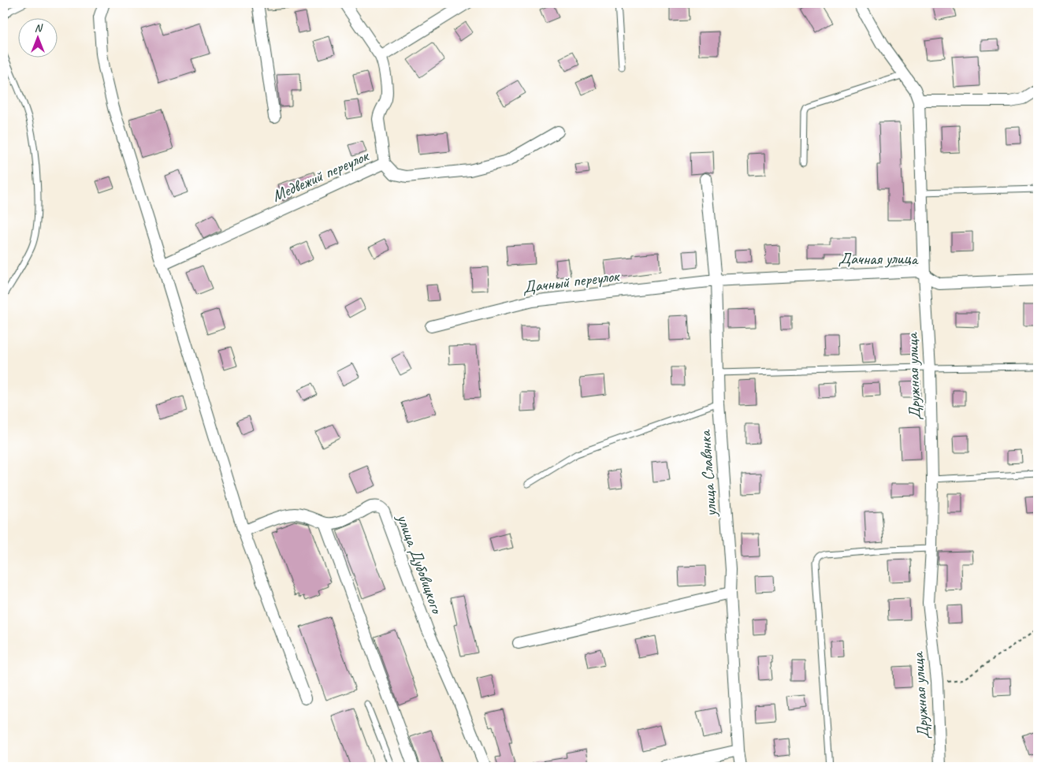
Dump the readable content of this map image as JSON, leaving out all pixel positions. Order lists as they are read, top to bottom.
{
  "streets": {
    "street": [
      "Медвежий переулок",
      "Дачная улица",
      "Дачный переулок",
      "Дружная улица",
      "улица Славянка",
      "улица Дубовицкого"
    ]
  },
  "crossings": [
    ["Дачная улица", "Дачный переулок"],
    ["Дачная улица", "Дружная улица"],
    ["Дачная улица", "улица Славянка"],
    ["Дачный переулок", "улица Славянка"]
  ],
  "north": "top"
}
